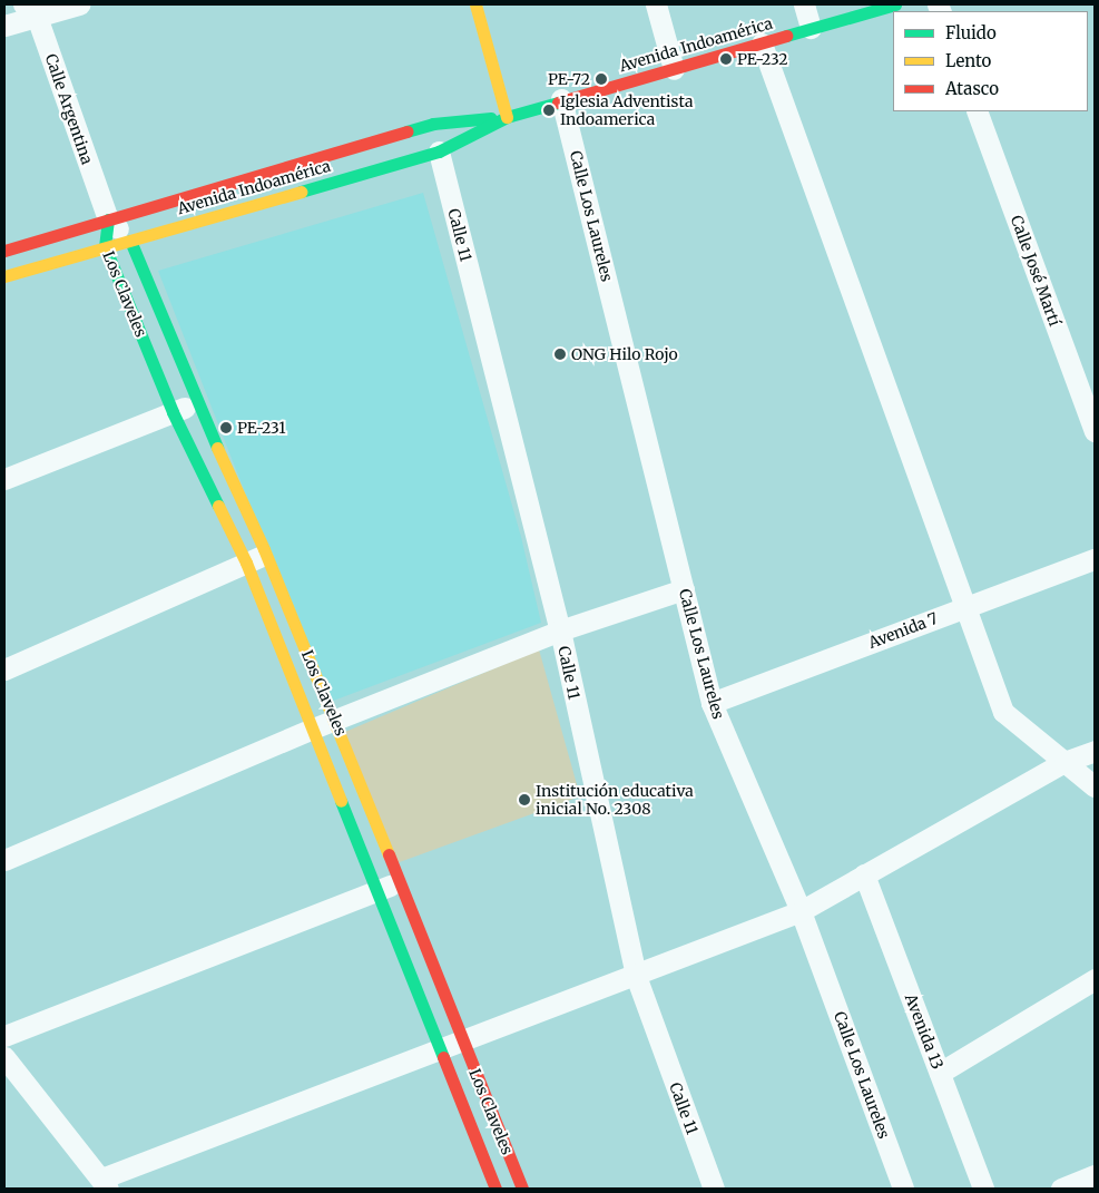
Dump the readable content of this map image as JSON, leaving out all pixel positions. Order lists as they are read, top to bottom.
{
  "streets": {
    "street": [
      "Avenida Indoamérica",
      "Calle Argentina",
      "Calle Los Laureles",
      "Calle 11",
      "Calle José Martí",
      "Los Claveles",
      "Avenida 7",
      "Avenida 13"
    ]
  },
  "crossings": [
    ["Avenida Indoamérica", "Calle Argentina"],
    ["Avenida Indoamérica", "Calle Los Laureles"],
    ["Avenida Indoamérica", "Calle 11"],
    ["Avenida Indoamérica", "Los Claveles"],
    ["Calle Argentina", "Los Claveles"],
    ["Calle Los Laureles", "Avenida 7"]
  ],
  "places": [
    "PE-232",
    "PE-72",
    "Iglesia Adventista Indoamerica",
    "ONG Hilo Rojo",
    "PE-231",
    "Institución educativa inicial No. 2308"
  ],
  "legend": ["Fluido", "Lento", "Atasco"]
}
